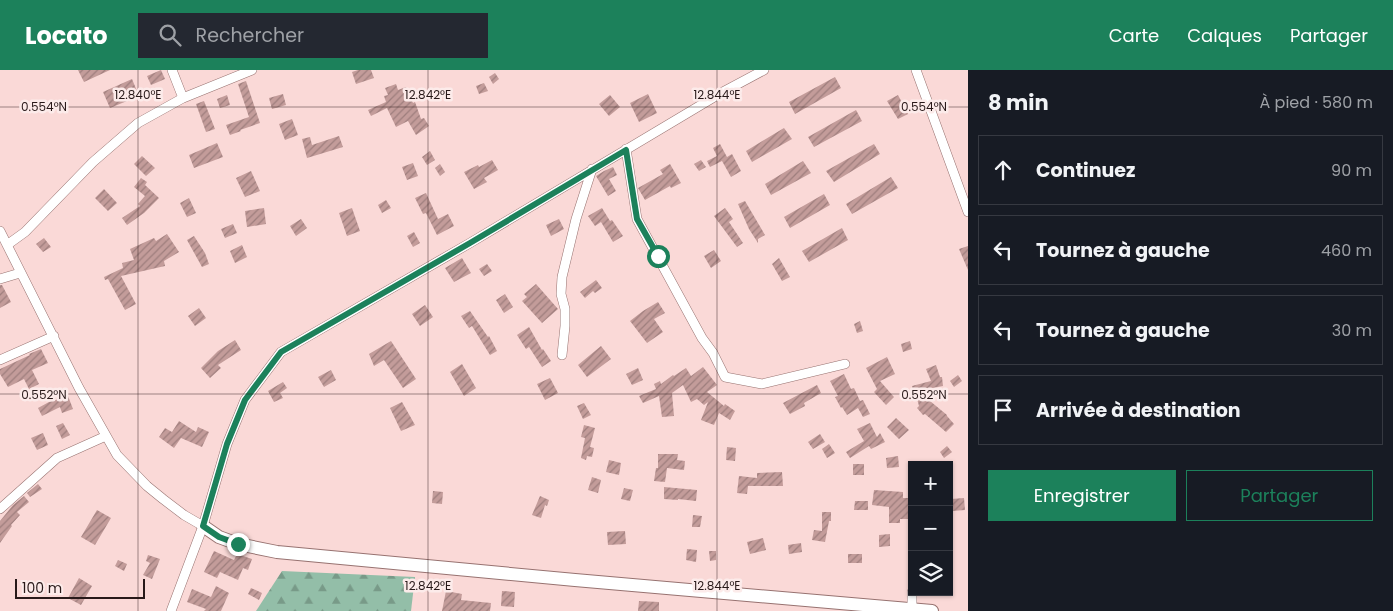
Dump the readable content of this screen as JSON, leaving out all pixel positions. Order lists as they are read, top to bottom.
{
  "scale_bar": "100 m",
  "page": {
    "header": "Locato",
    "search": "Rechercher",
    "nav": ["Carte", "Calques", "Partager"],
    "heading": ["8 min", "À pied · 580 m"],
    "list": [
      ["Continuez", "90 m"],
      ["Tournez à gauche", "460 m"],
      ["Tournez à gauche", "30 m"],
      "Arrivée à destination"
    ],
    "buttons": ["Enregistrer", "Partager"],
    "map_buttons": ["+", "−"],
    "scale": "100 m"
  },
  "coordinates": [
    "12.840°E",
    "12.842°E",
    "12.844°E",
    "0.554°N",
    "0.552°N"
  ]
}
